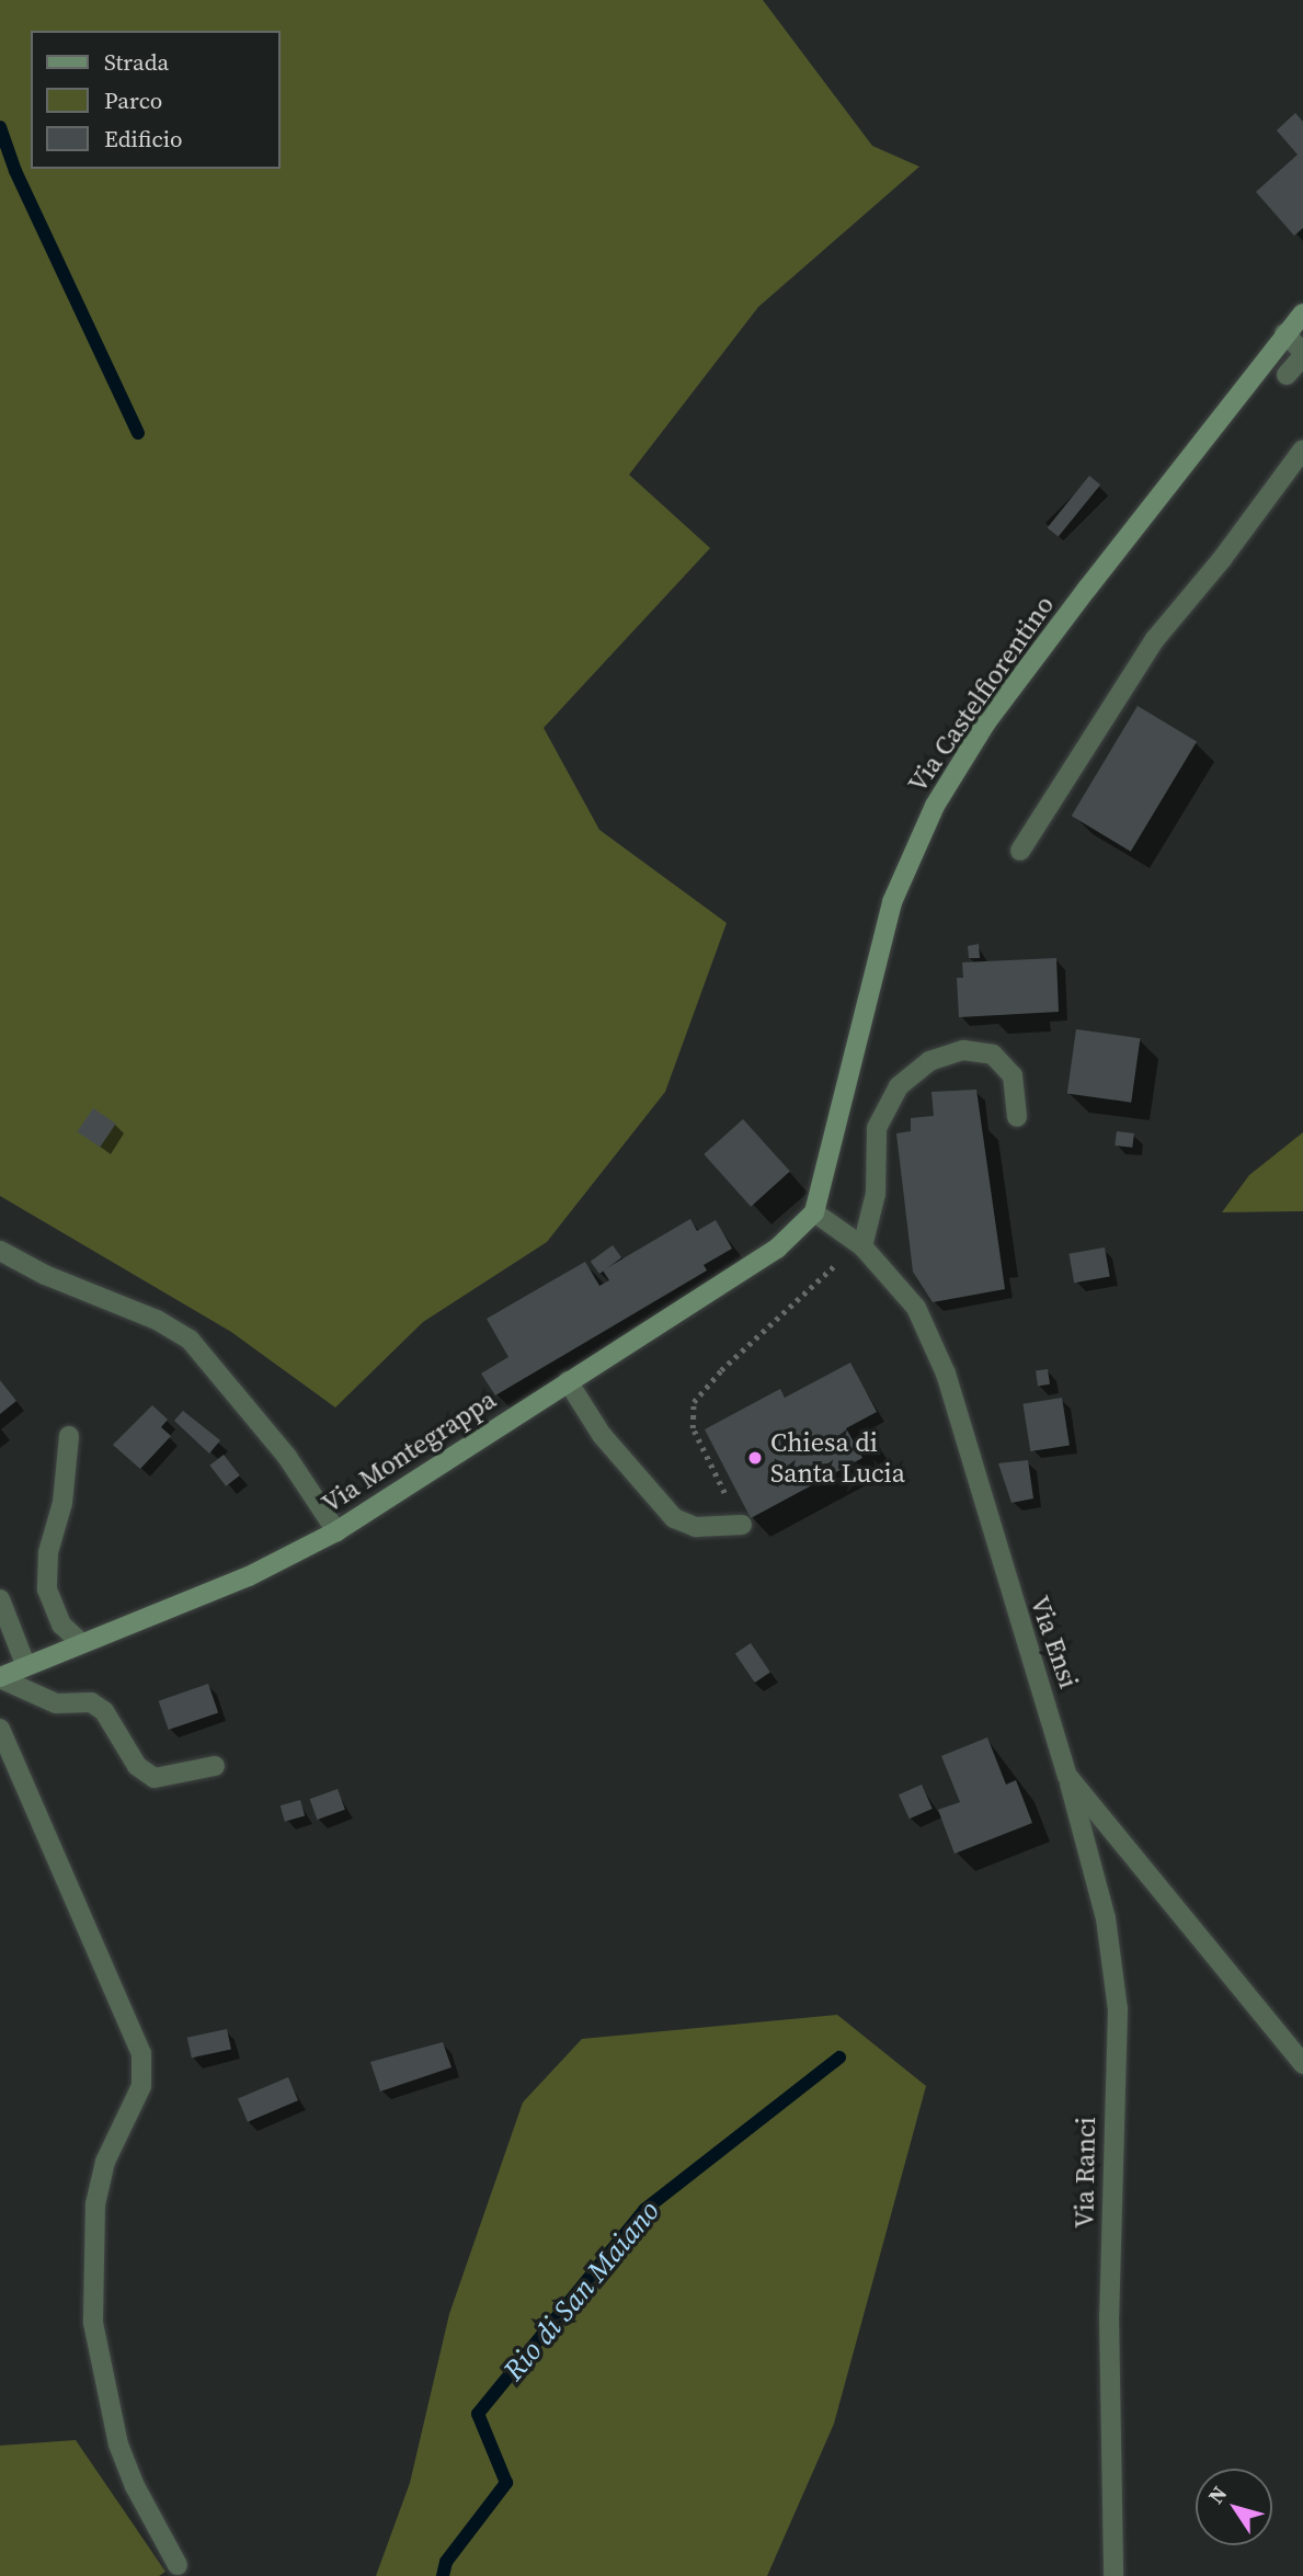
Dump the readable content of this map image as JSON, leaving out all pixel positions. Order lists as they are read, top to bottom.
{
  "streets": {
    "street": [
      "Via Castelfiorentino",
      "Via Montegrappa",
      "Via Ensi",
      "Via Ranci"
    ]
  },
  "crossings": [
    ["Via Castelfiorentino", "Via Montegrappa"],
    ["Via Castelfiorentino", "Via Ensi"],
    ["Via Montegrappa", "Via Ensi"],
    ["Via Ensi", "Via Ranci"]
  ],
  "water": ["Rio di San Maiano"],
  "places": ["Chiesa di Santa Lucia"],
  "legend": ["Strada", "Parco", "Edificio"],
  "north": "top left"
}
